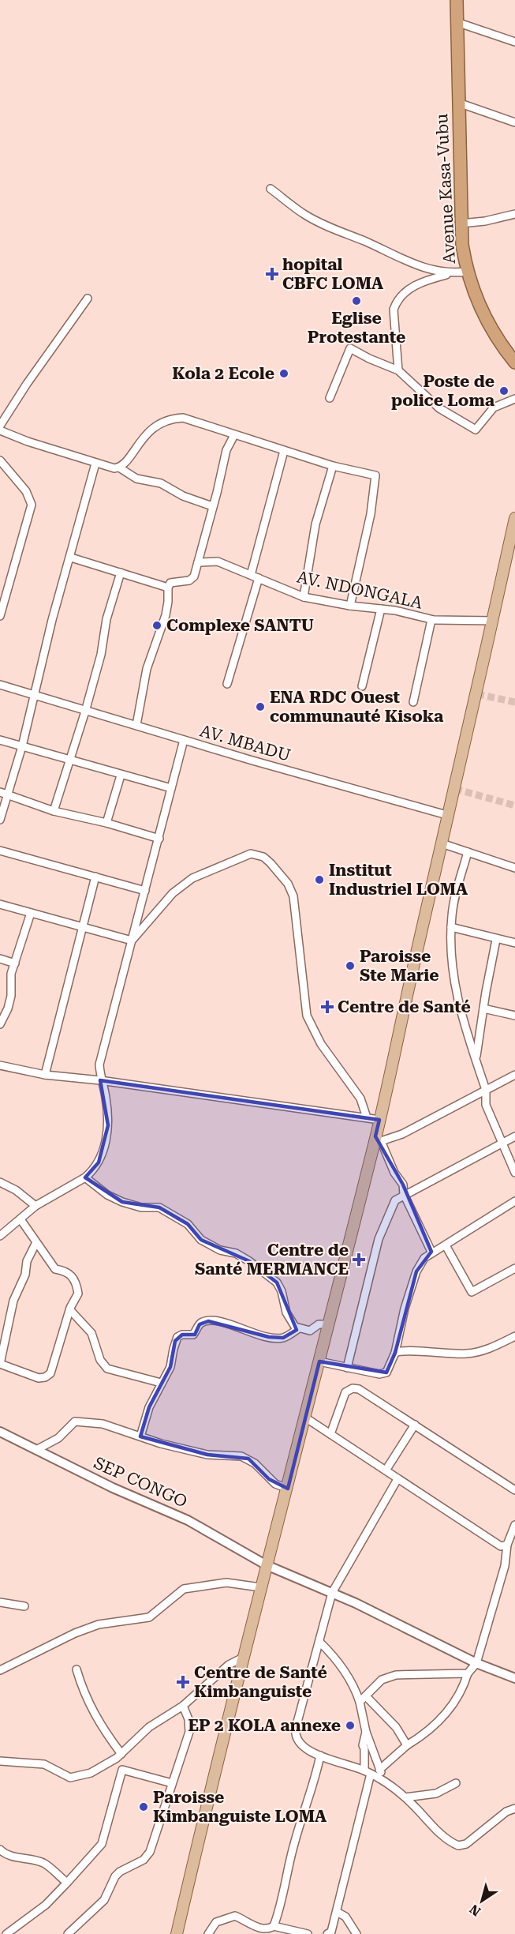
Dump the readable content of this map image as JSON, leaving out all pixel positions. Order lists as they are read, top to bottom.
{
  "streets": {
    "highway": ["Avenue Kasa-Vubu"],
    "street": ["AV. NDONGALA", "AV. MBADU", "SEP CONGO"]
  },
  "places": {
    "health": [
      "hopital CBFC LOMA",
      "Centre de Santé",
      "Centre de Santé MERMANCE",
      "Centre de Santé Kimbanguiste"
    ],
    "other": [
      "Eglise Protestante",
      "Kola 2 Ecole",
      "Poste de police Loma",
      "Complexe SANTU",
      "ENA RDC Ouest communauté Kisoka",
      "Institut Industriel LOMA",
      "Paroisse Ste Marie",
      "EP 2 KOLA annexe",
      "Paroisse Kimbanguiste LOMA"
    ]
  },
  "north": "bottom left"
}
